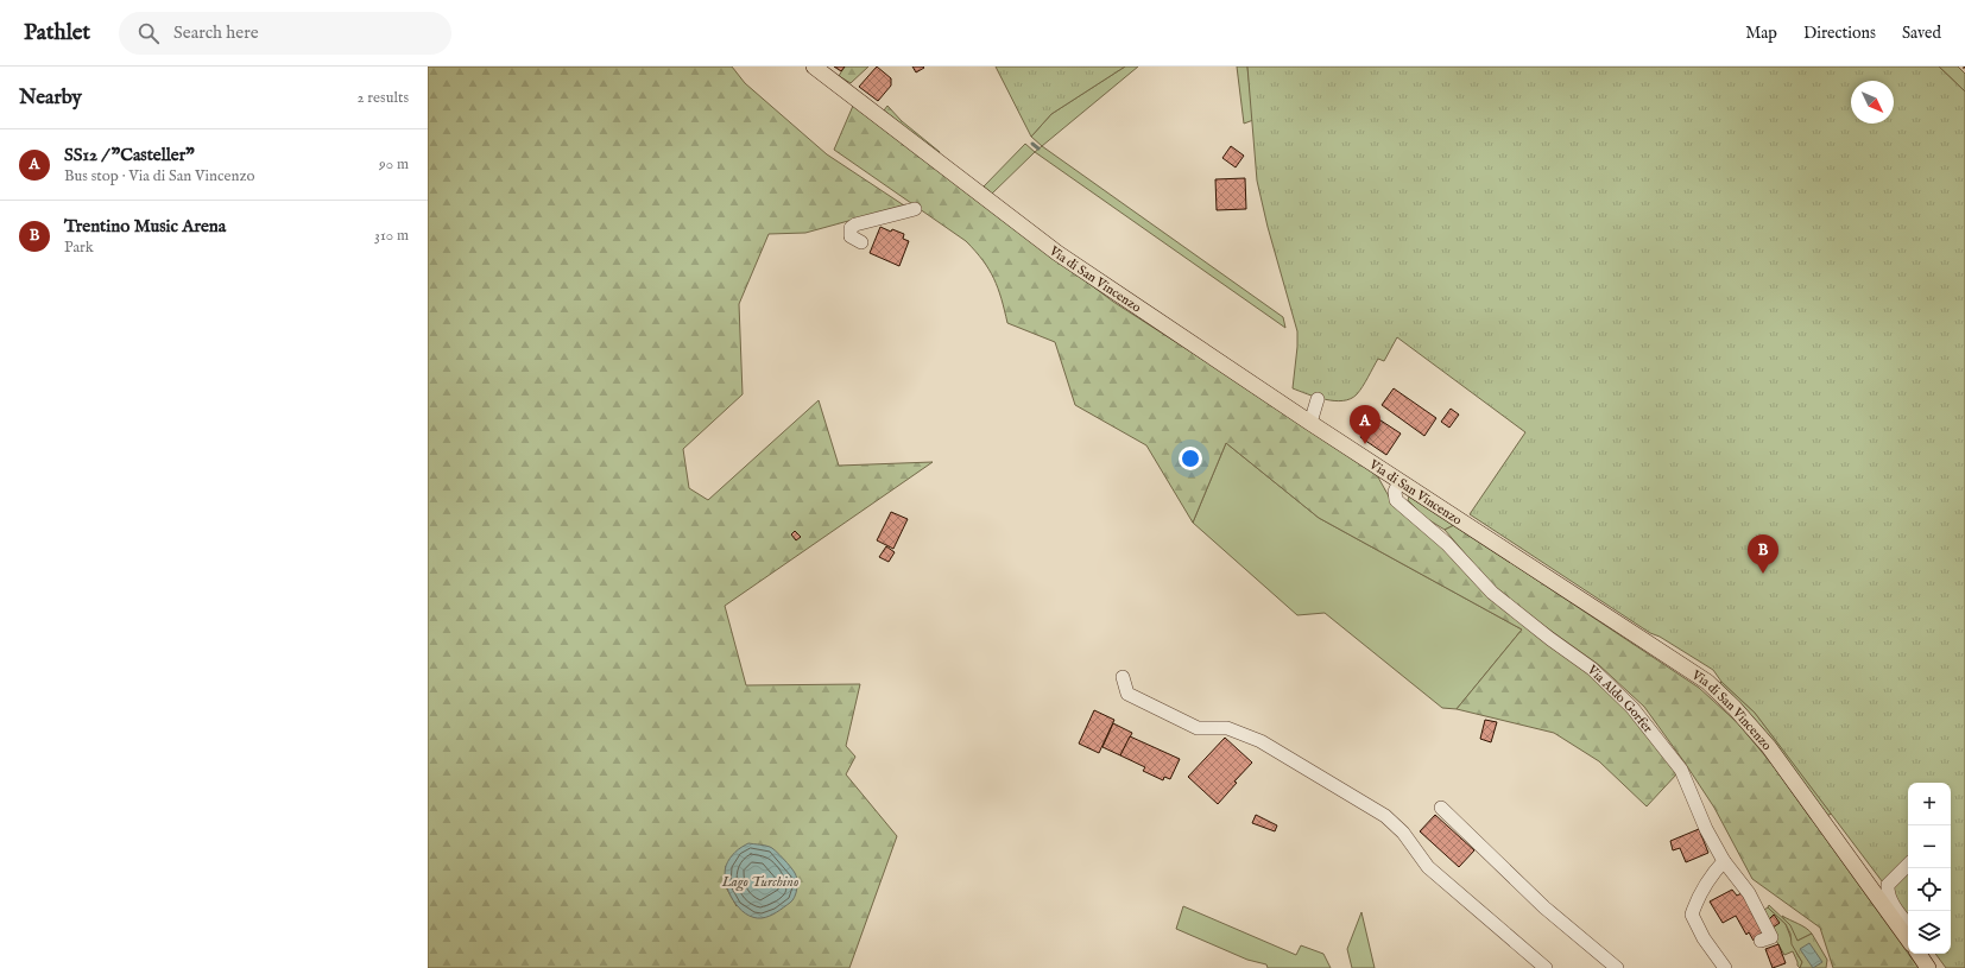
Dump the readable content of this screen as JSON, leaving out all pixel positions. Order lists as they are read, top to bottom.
{
  "streets": {
    "main road": ["Via di San Vincenzo"],
    "street": ["Via Aldo Gorfer"]
  },
  "crossings": [
    ["Via di San Vincenzo", "Via Aldo Gorfer"]
  ],
  "water": ["Lago Turchino"],
  "north": "bottom right",
  "page": {
    "header": "Pathlet",
    "search": "Search here",
    "nav": ["Map", "Directions", "Saved"],
    "heading": ["Nearby", "2 results"],
    "list": [
      {
        "mark": "A",
        "name": "SS12 / \"Casteller\"",
        "note": "Bus stop · Via di San Vincenzo",
        "value": "90 m"
      },
      {
        "mark": "B",
        "name": "Trentino Music Arena",
        "note": "Park",
        "value": "310 m"
      }
    ],
    "pins": ["A", "B"],
    "map_buttons": ["+", "−"]
  }
}
